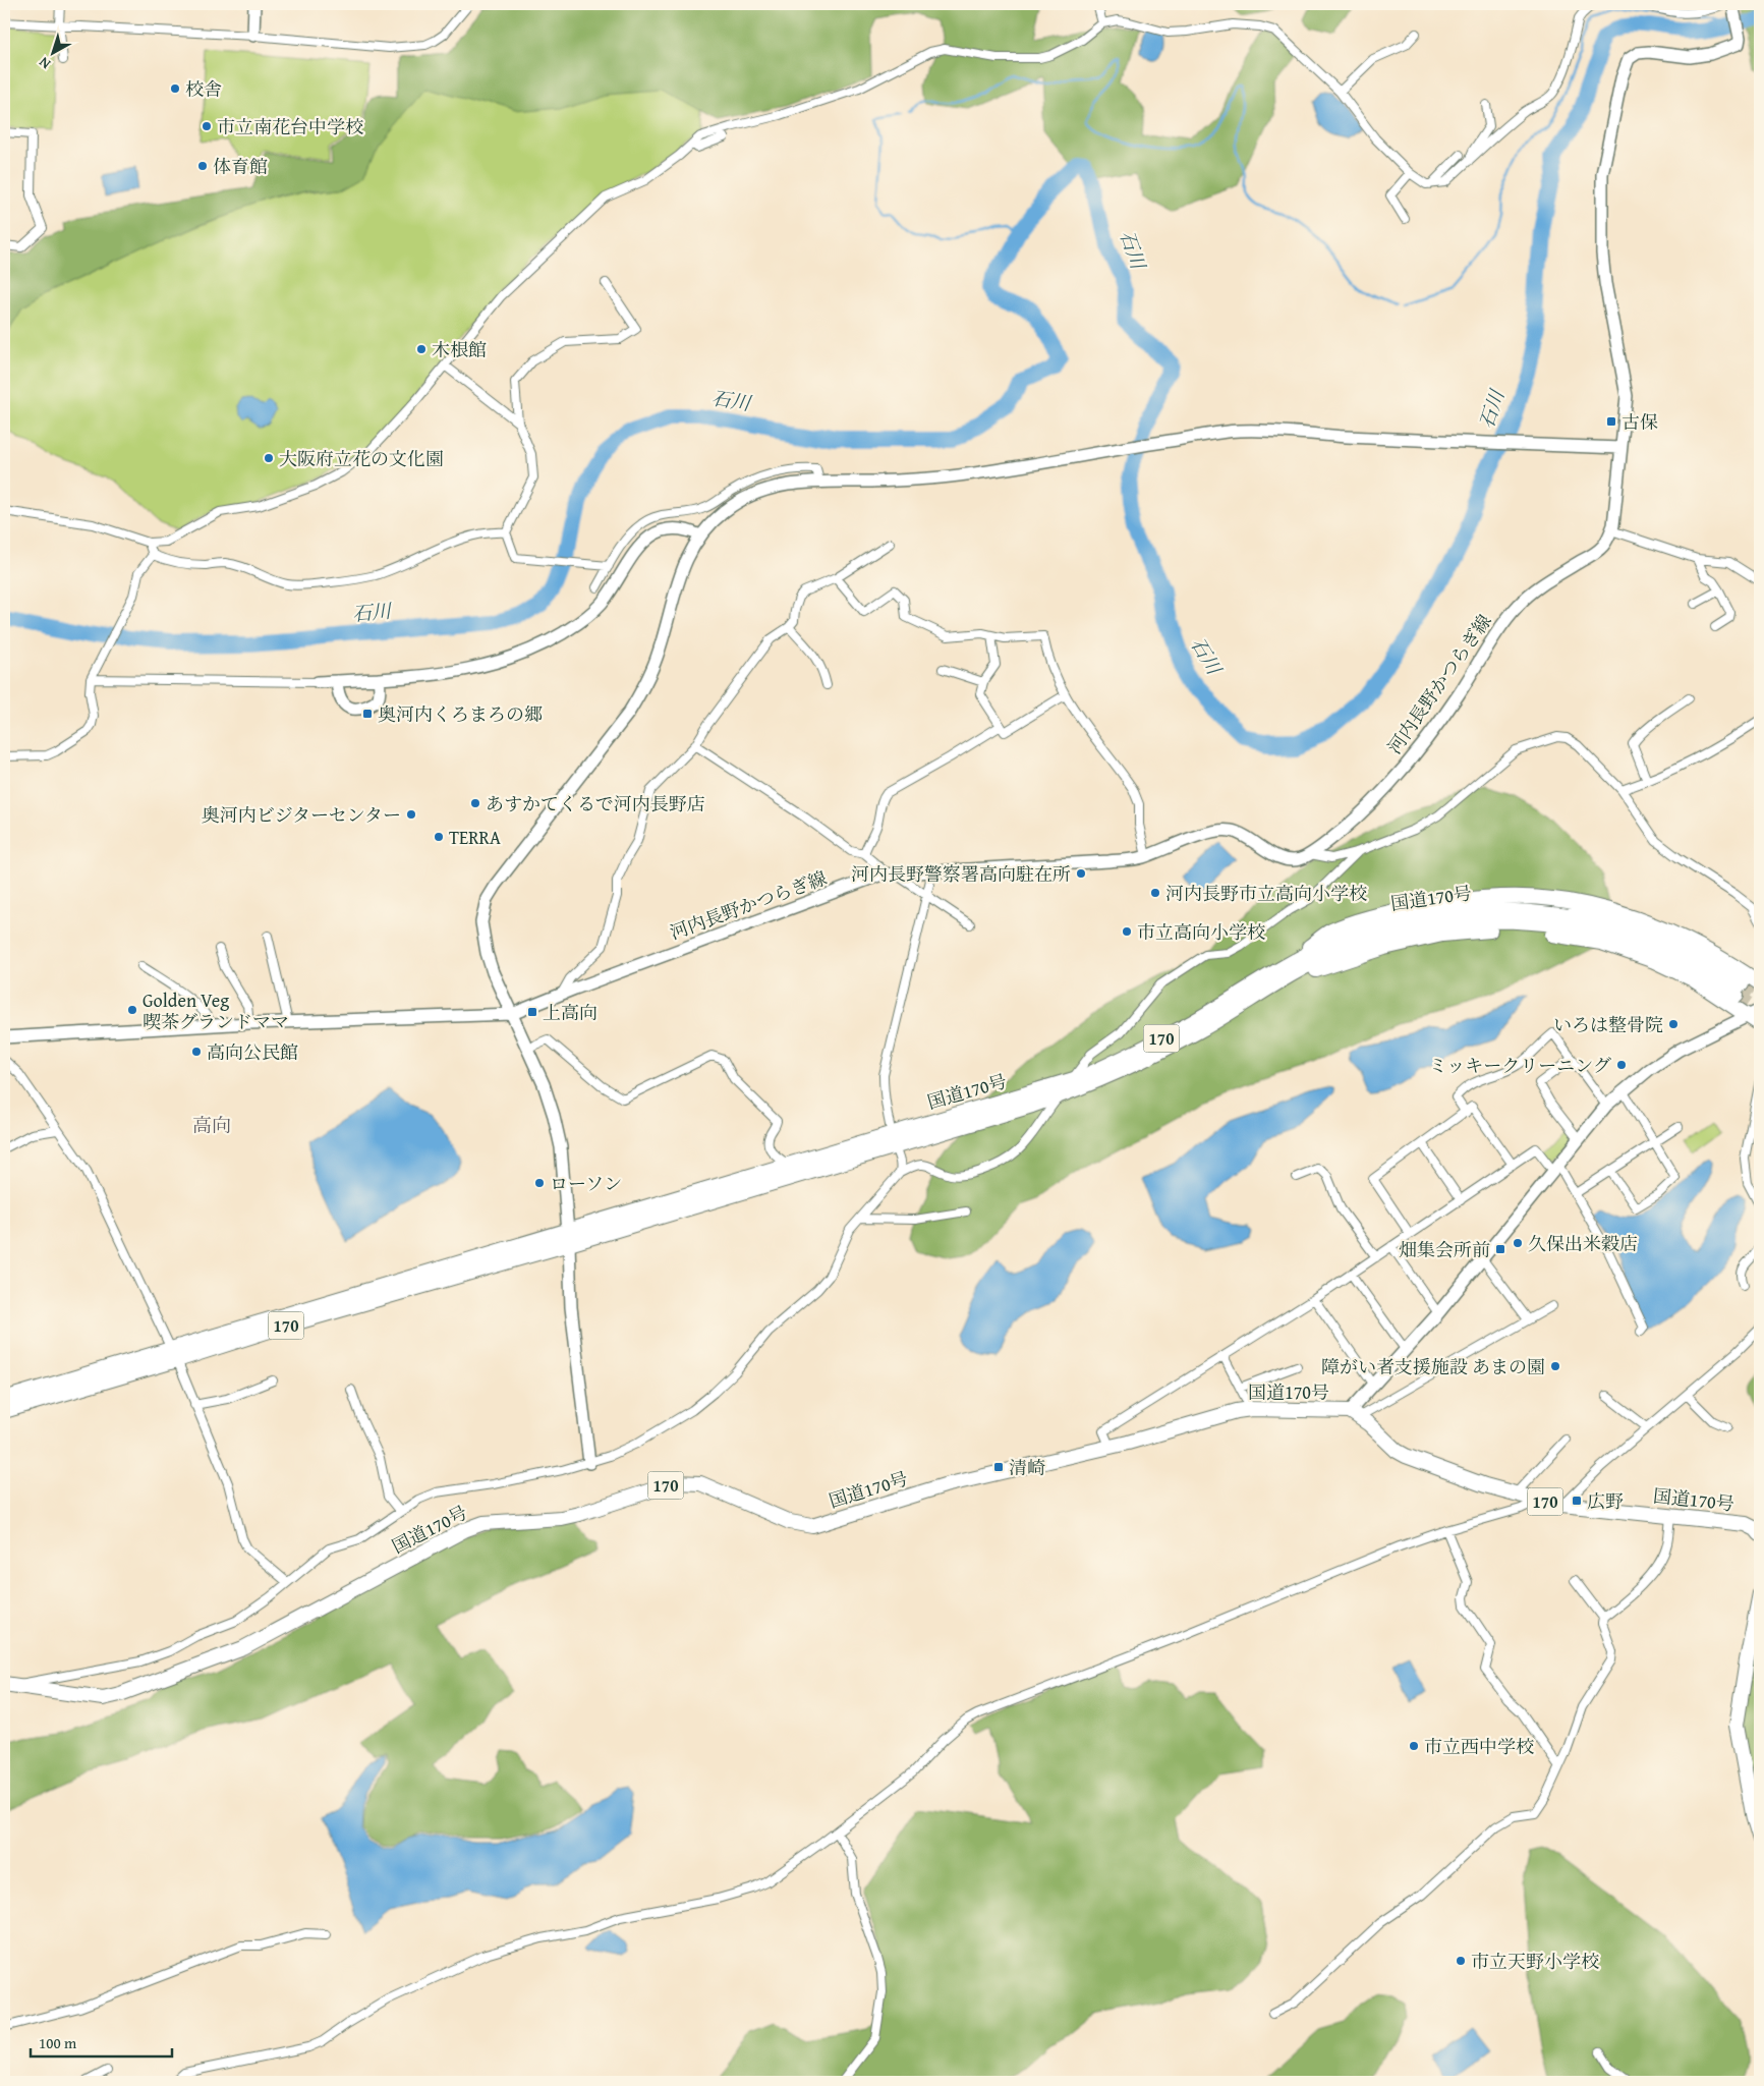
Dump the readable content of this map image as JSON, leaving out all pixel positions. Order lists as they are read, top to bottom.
{
  "streets": {
    "highway": ["国道170号", "170"],
    "street": ["河内長野かつらぎ線"]
  },
  "districts": ["高向"],
  "water": ["石川"],
  "places": {
    "other": [
      "校舎",
      "市立南花台中学校",
      "体育館",
      "木根館",
      "大阪府立花の文化園",
      "あすかてくるで河内長野店",
      "奥河内ビジターセンター",
      "TERRA",
      "河内長野警察署高向駐在所",
      "河内長野市立高向小学校",
      "市立高向小学校",
      "Golden Veg 喫茶グランドママ",
      "いろは整骨院",
      "高向公民館",
      "ミッキークリーニング",
      "ローソン",
      "久保出米穀店",
      "障がい者支援施設 あまの園",
      "市立西中学校",
      "市立天野小学校"
    ],
    "transit": [
      "古保",
      "奥河内くろまろの郷",
      "上高向",
      "畑集会所前",
      "清崎",
      "広野"
    ]
  },
  "scale_bar": "100 m",
  "north": "bottom left"
}
